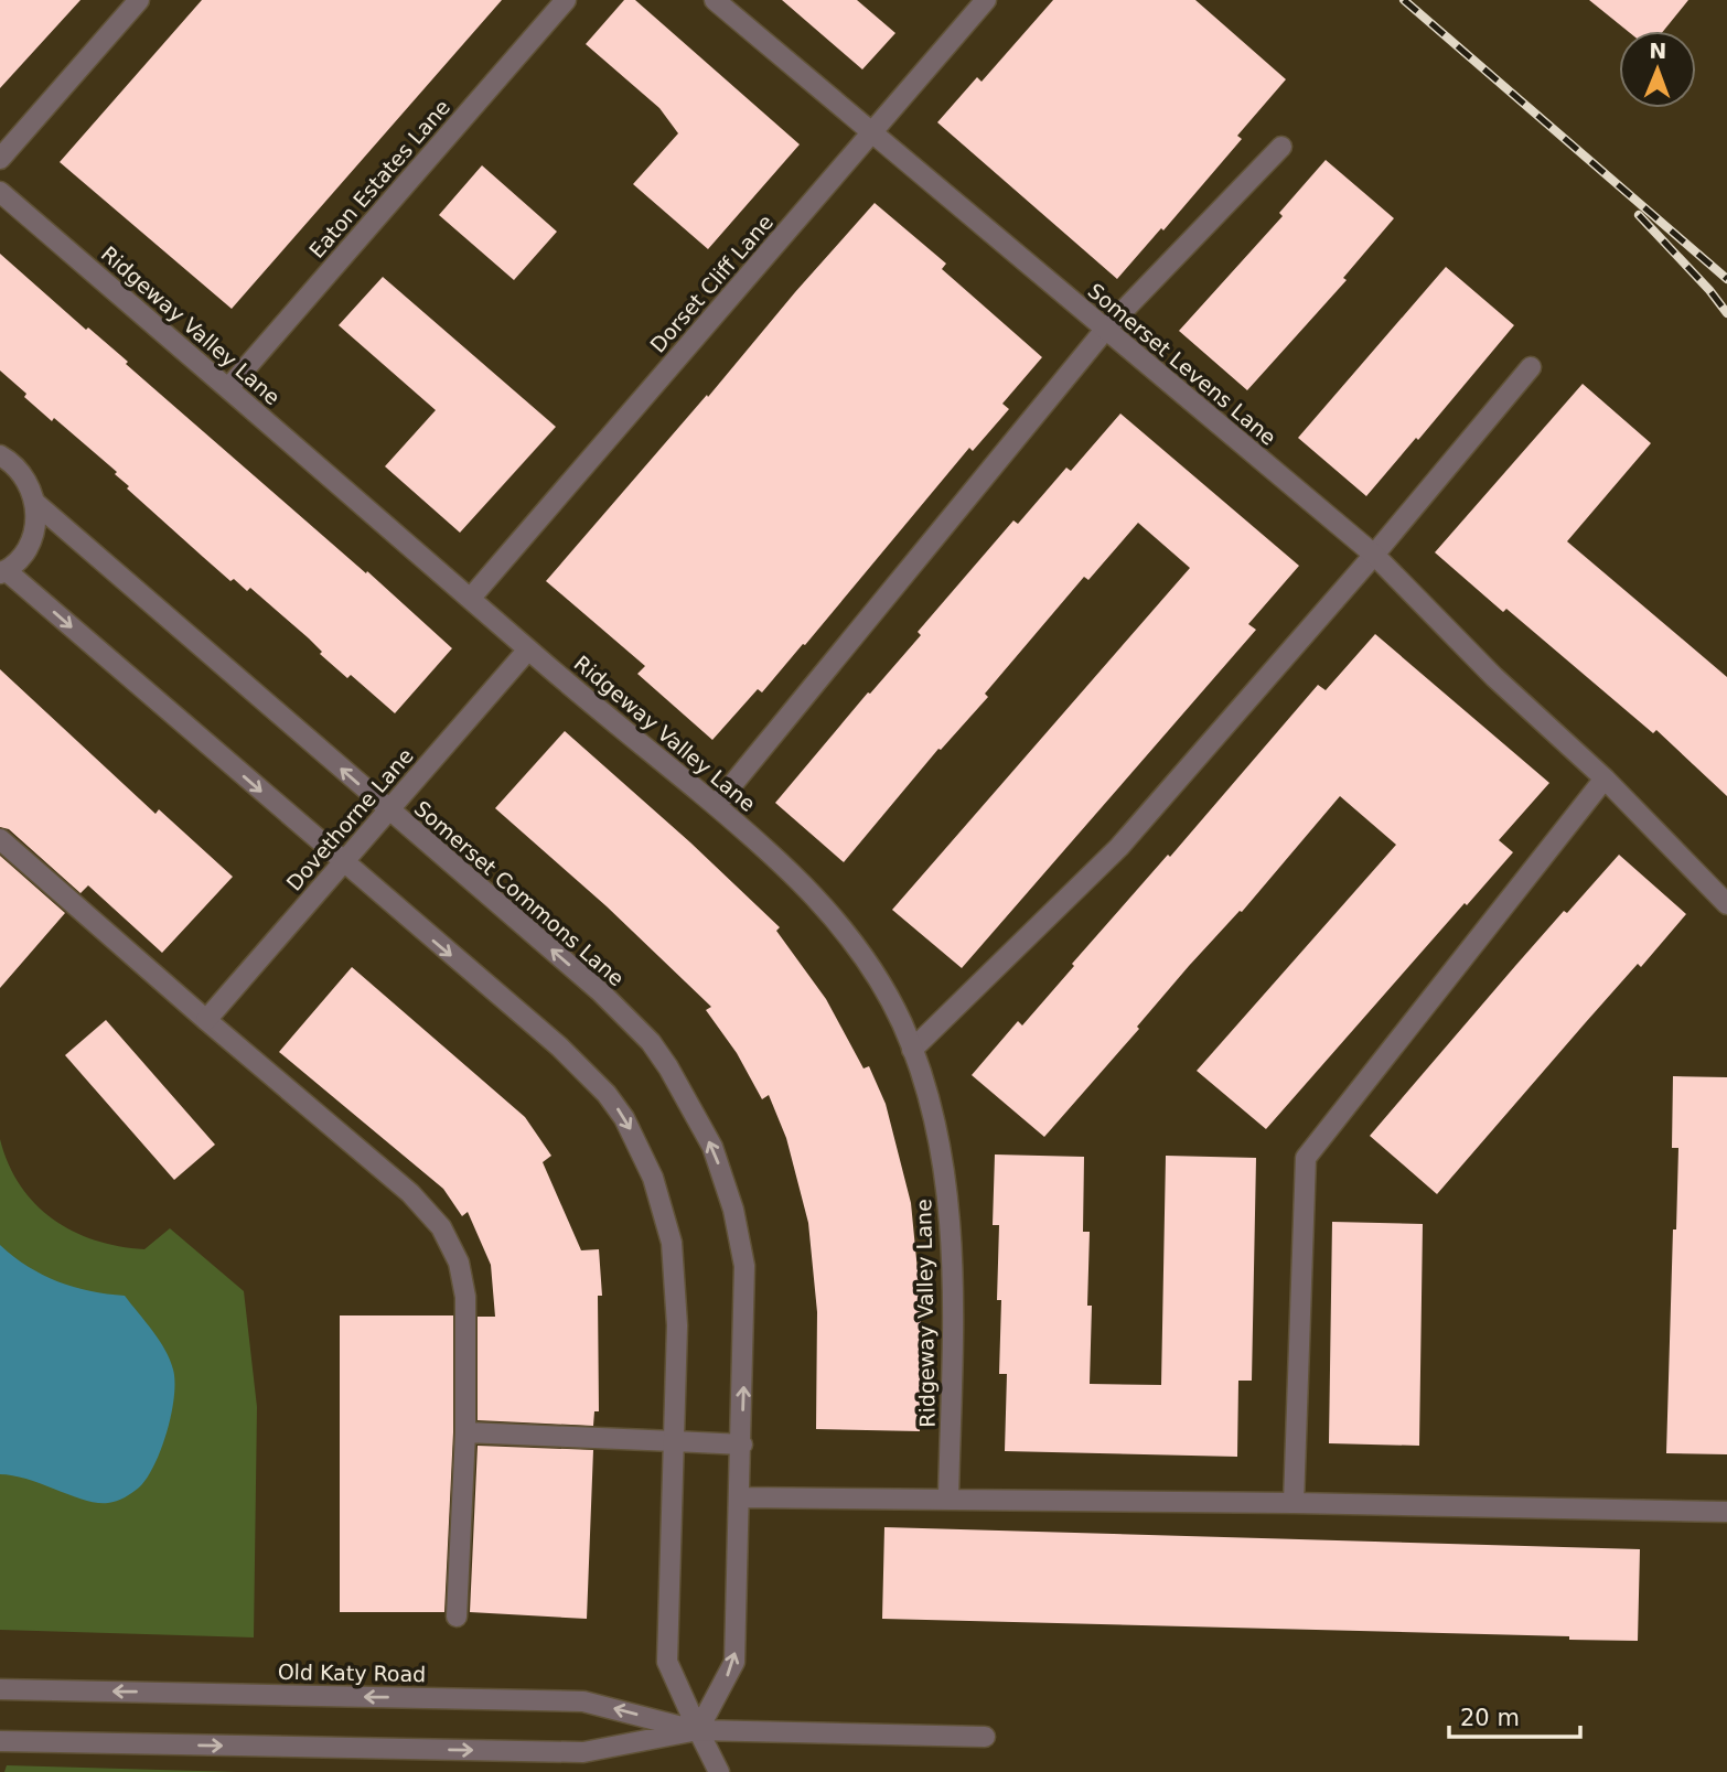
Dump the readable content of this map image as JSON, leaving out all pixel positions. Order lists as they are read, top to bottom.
{
  "streets": {
    "street": [
      "Eaton Estates Lane",
      "Dorset Cliff Lane",
      "Ridgeway Valley Lane",
      "Somerset Levens Lane",
      "Dovethorne Lane",
      "Somerset Commons Lane",
      "Old Katy Road"
    ]
  },
  "crossings": [
    ["Eaton Estates Lane", "Ridgeway Valley Lane"],
    ["Dorset Cliff Lane", "Ridgeway Valley Lane"],
    ["Dorset Cliff Lane", "Somerset Levens Lane"],
    ["Ridgeway Valley Lane", "Dovethorne Lane"],
    ["Dovethorne Lane", "Somerset Commons Lane"],
    ["Somerset Commons Lane", "Old Katy Road"]
  ],
  "scale_bar": "20 m",
  "north": "top"
}
